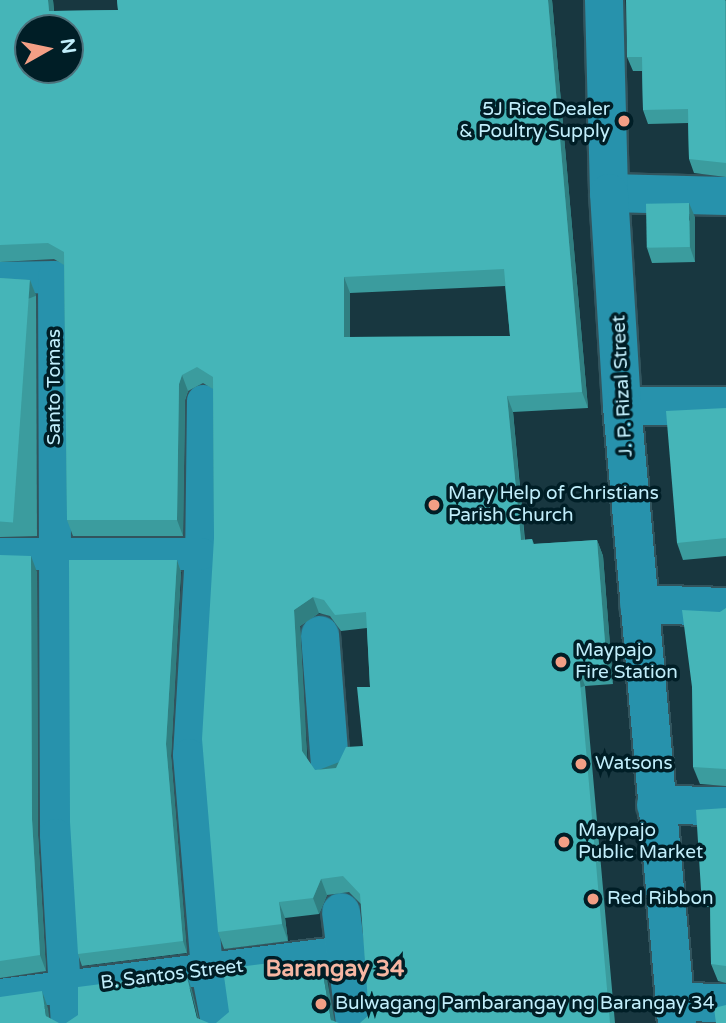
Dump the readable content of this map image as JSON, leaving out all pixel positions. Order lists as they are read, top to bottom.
{
  "streets": {
    "street": ["J. P. Rizal Street", "Santo Tomas", "B. Santos Street"]
  },
  "districts": ["Barangay 34"],
  "places": [
    "5J Rice Dealer & Poultry Supply",
    "Mary Help of Christians Parish Church",
    "Maypajo Fire Station",
    "Watsons",
    "Maypajo Public Market",
    "Red Ribbon",
    "Bulwagang Pambarangay ng Barangay 34"
  ],
  "north": "right"
}
